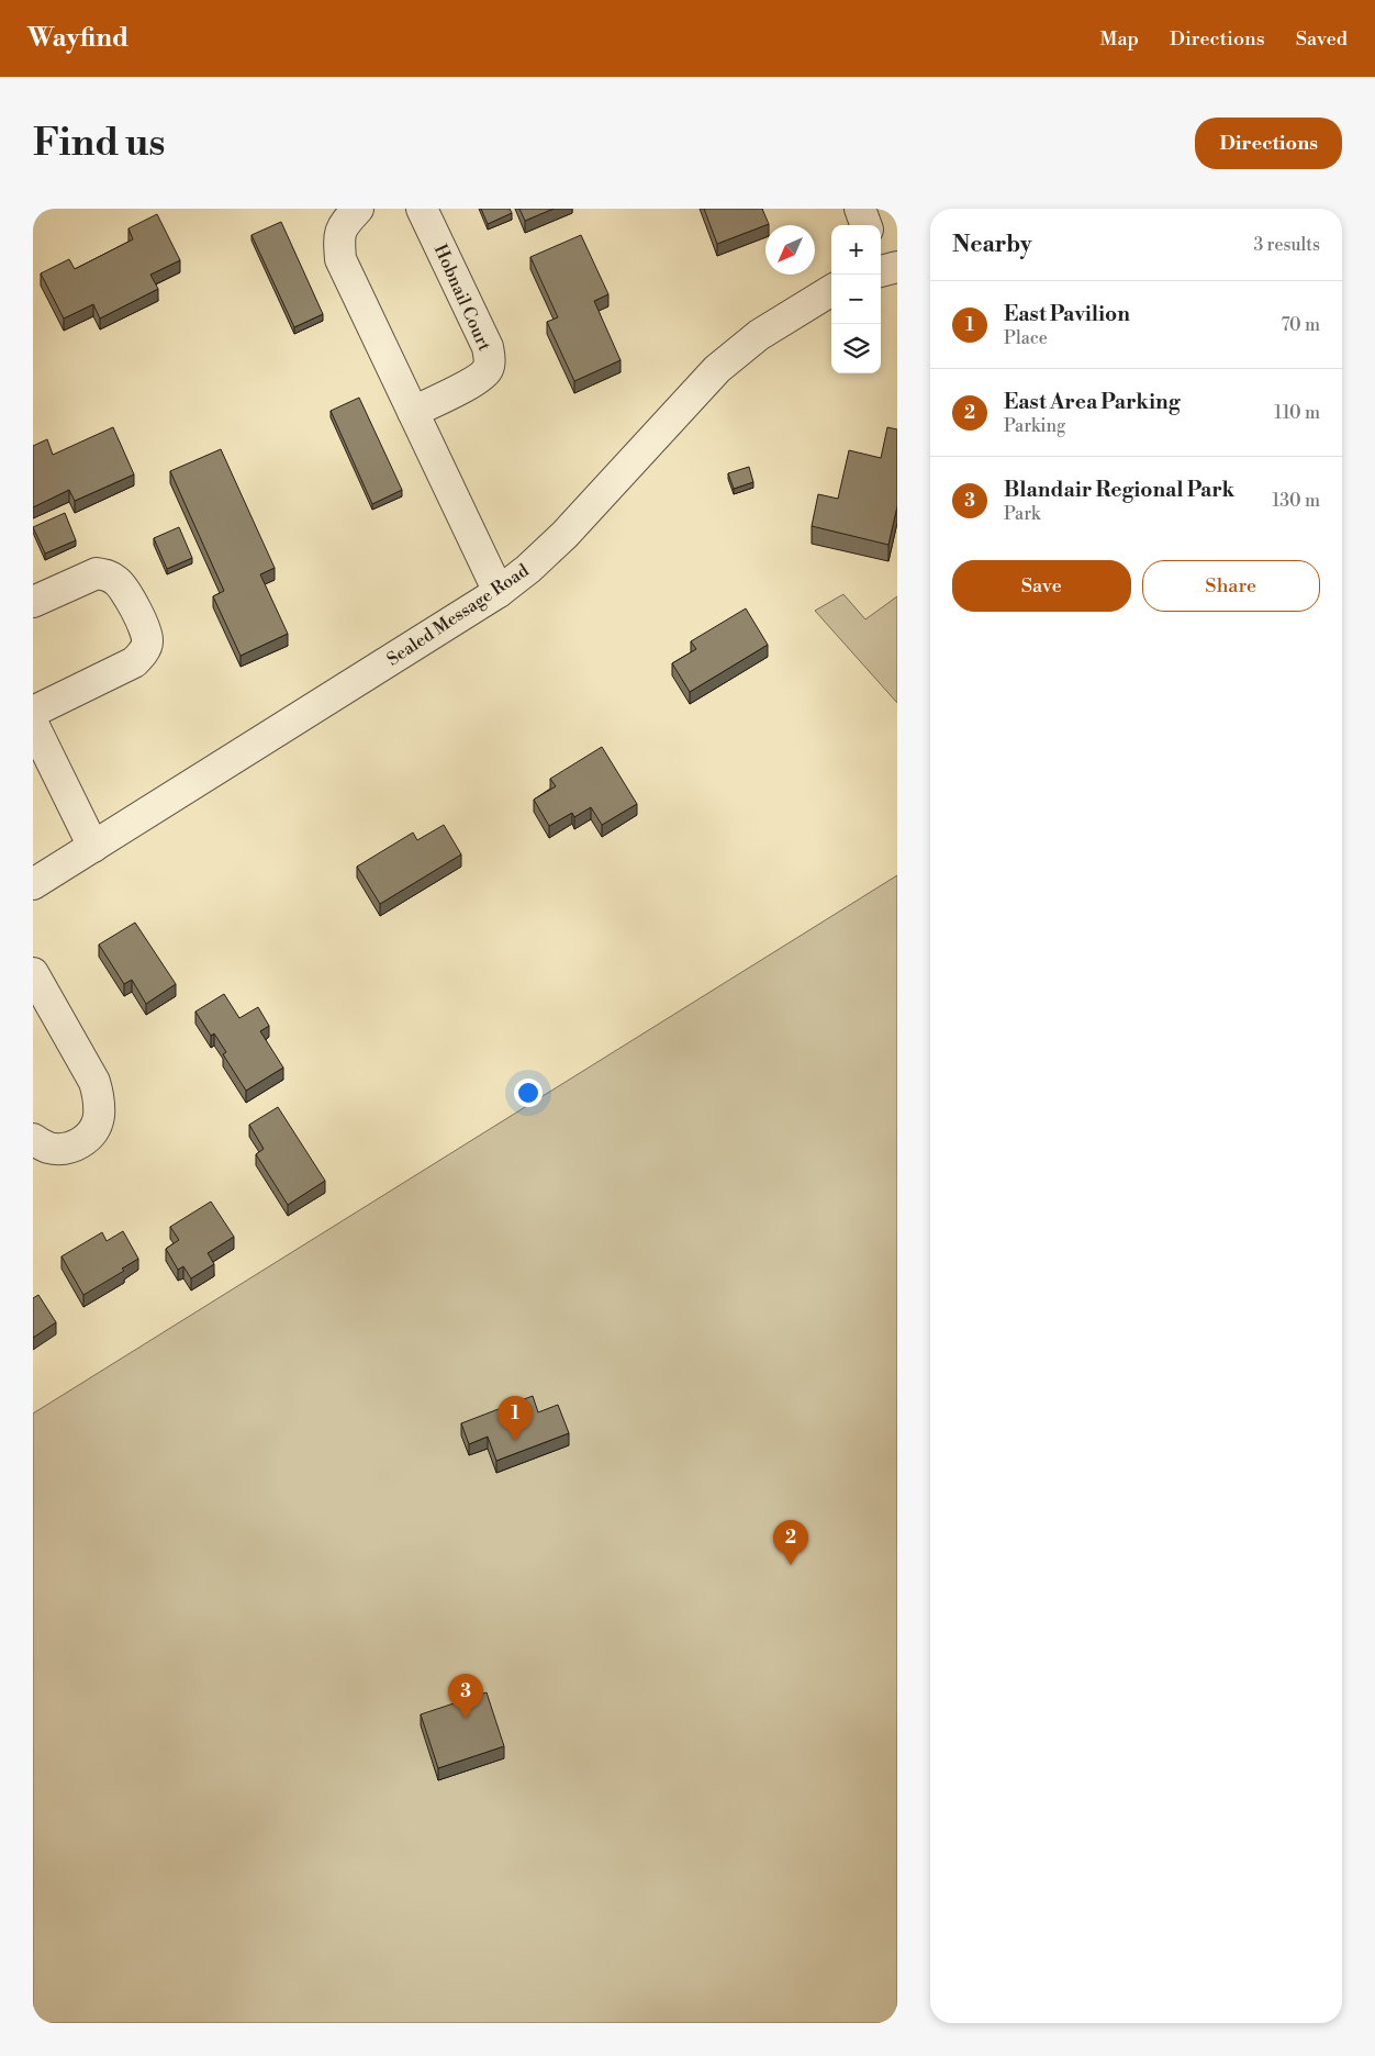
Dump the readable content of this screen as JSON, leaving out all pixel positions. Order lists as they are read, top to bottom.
{
  "streets": {
    "street": ["Hobnail Court", "Sealed Message Road"]
  },
  "north": "bottom left",
  "page": {
    "header": "Wayfind",
    "nav": ["Map", "Directions", "Saved"],
    "buttons": [
      "Directions",
      ["Save", "Share"]
    ],
    "title": "Find us",
    "heading": ["Nearby", "3 results"],
    "map_buttons": ["+", "−"],
    "list": [
      {
        "mark": "1",
        "name": "East Pavilion",
        "note": "Place",
        "value": "70 m"
      },
      {
        "mark": "2",
        "name": "East Area Parking",
        "note": "Parking",
        "value": "110 m"
      },
      {
        "mark": "3",
        "name": "Blandair Regional Park",
        "note": "Park",
        "value": "130 m"
      }
    ],
    "pins": ["1", "2", "3"]
  }
}
